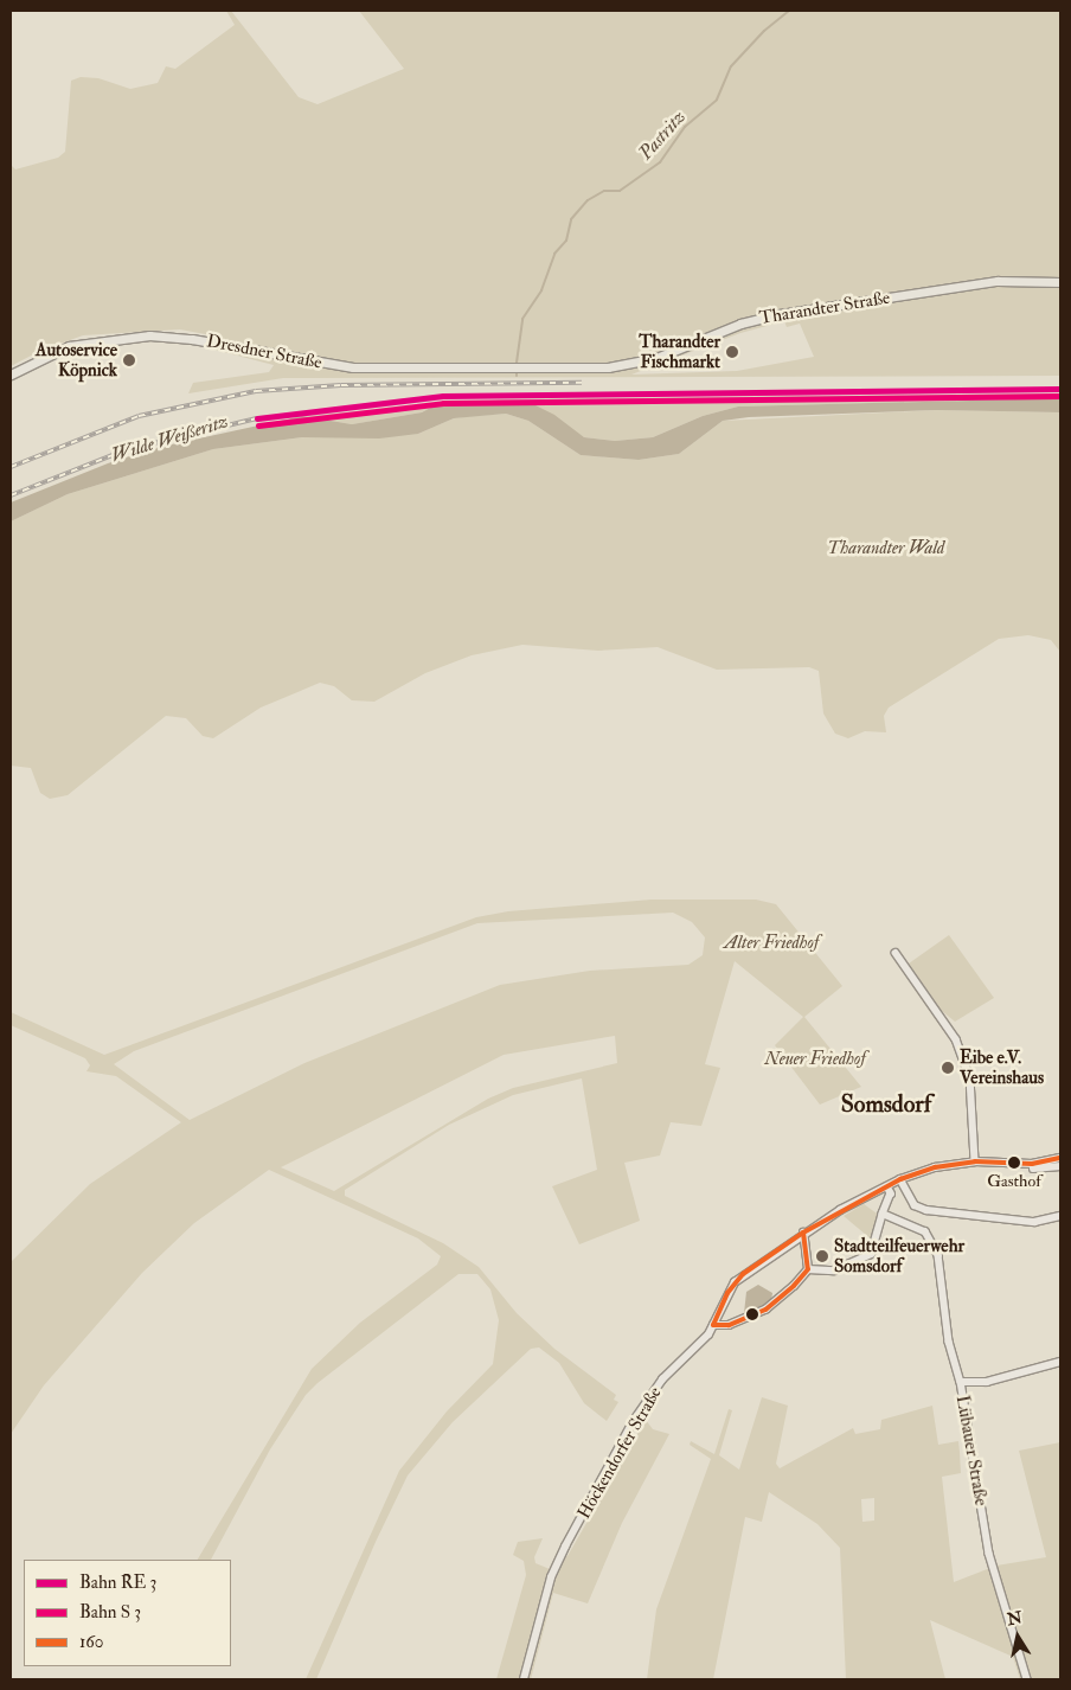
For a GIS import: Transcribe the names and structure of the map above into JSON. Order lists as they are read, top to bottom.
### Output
{
  "streets": {
    "main road": ["Tharandter Straße", "Dresdner Straße"],
    "street": ["Lübauer Straße", "Höckendorfer Straße"]
  },
  "crossings": [
    ["Tharandter Straße", "Dresdner Straße"]
  ],
  "districts": ["Somsdorf"],
  "water": ["Pastritz", "Wilde Weißeritz"],
  "parks": ["Tharandter Wald", "Alter Friedhof", "Neuer Friedhof"],
  "places": [
    "Tharandter Fischmarkt",
    "Autoservice Köpnick",
    "Eibe e.V. Vereinshaus",
    "Gasthof",
    "Stadtteilfeuerwehr Somsdorf"
  ],
  "lines": ["transit line 160"],
  "legend": ["Bahn RE 3", "Bahn S 3", "160"],
  "north": "top"
}
